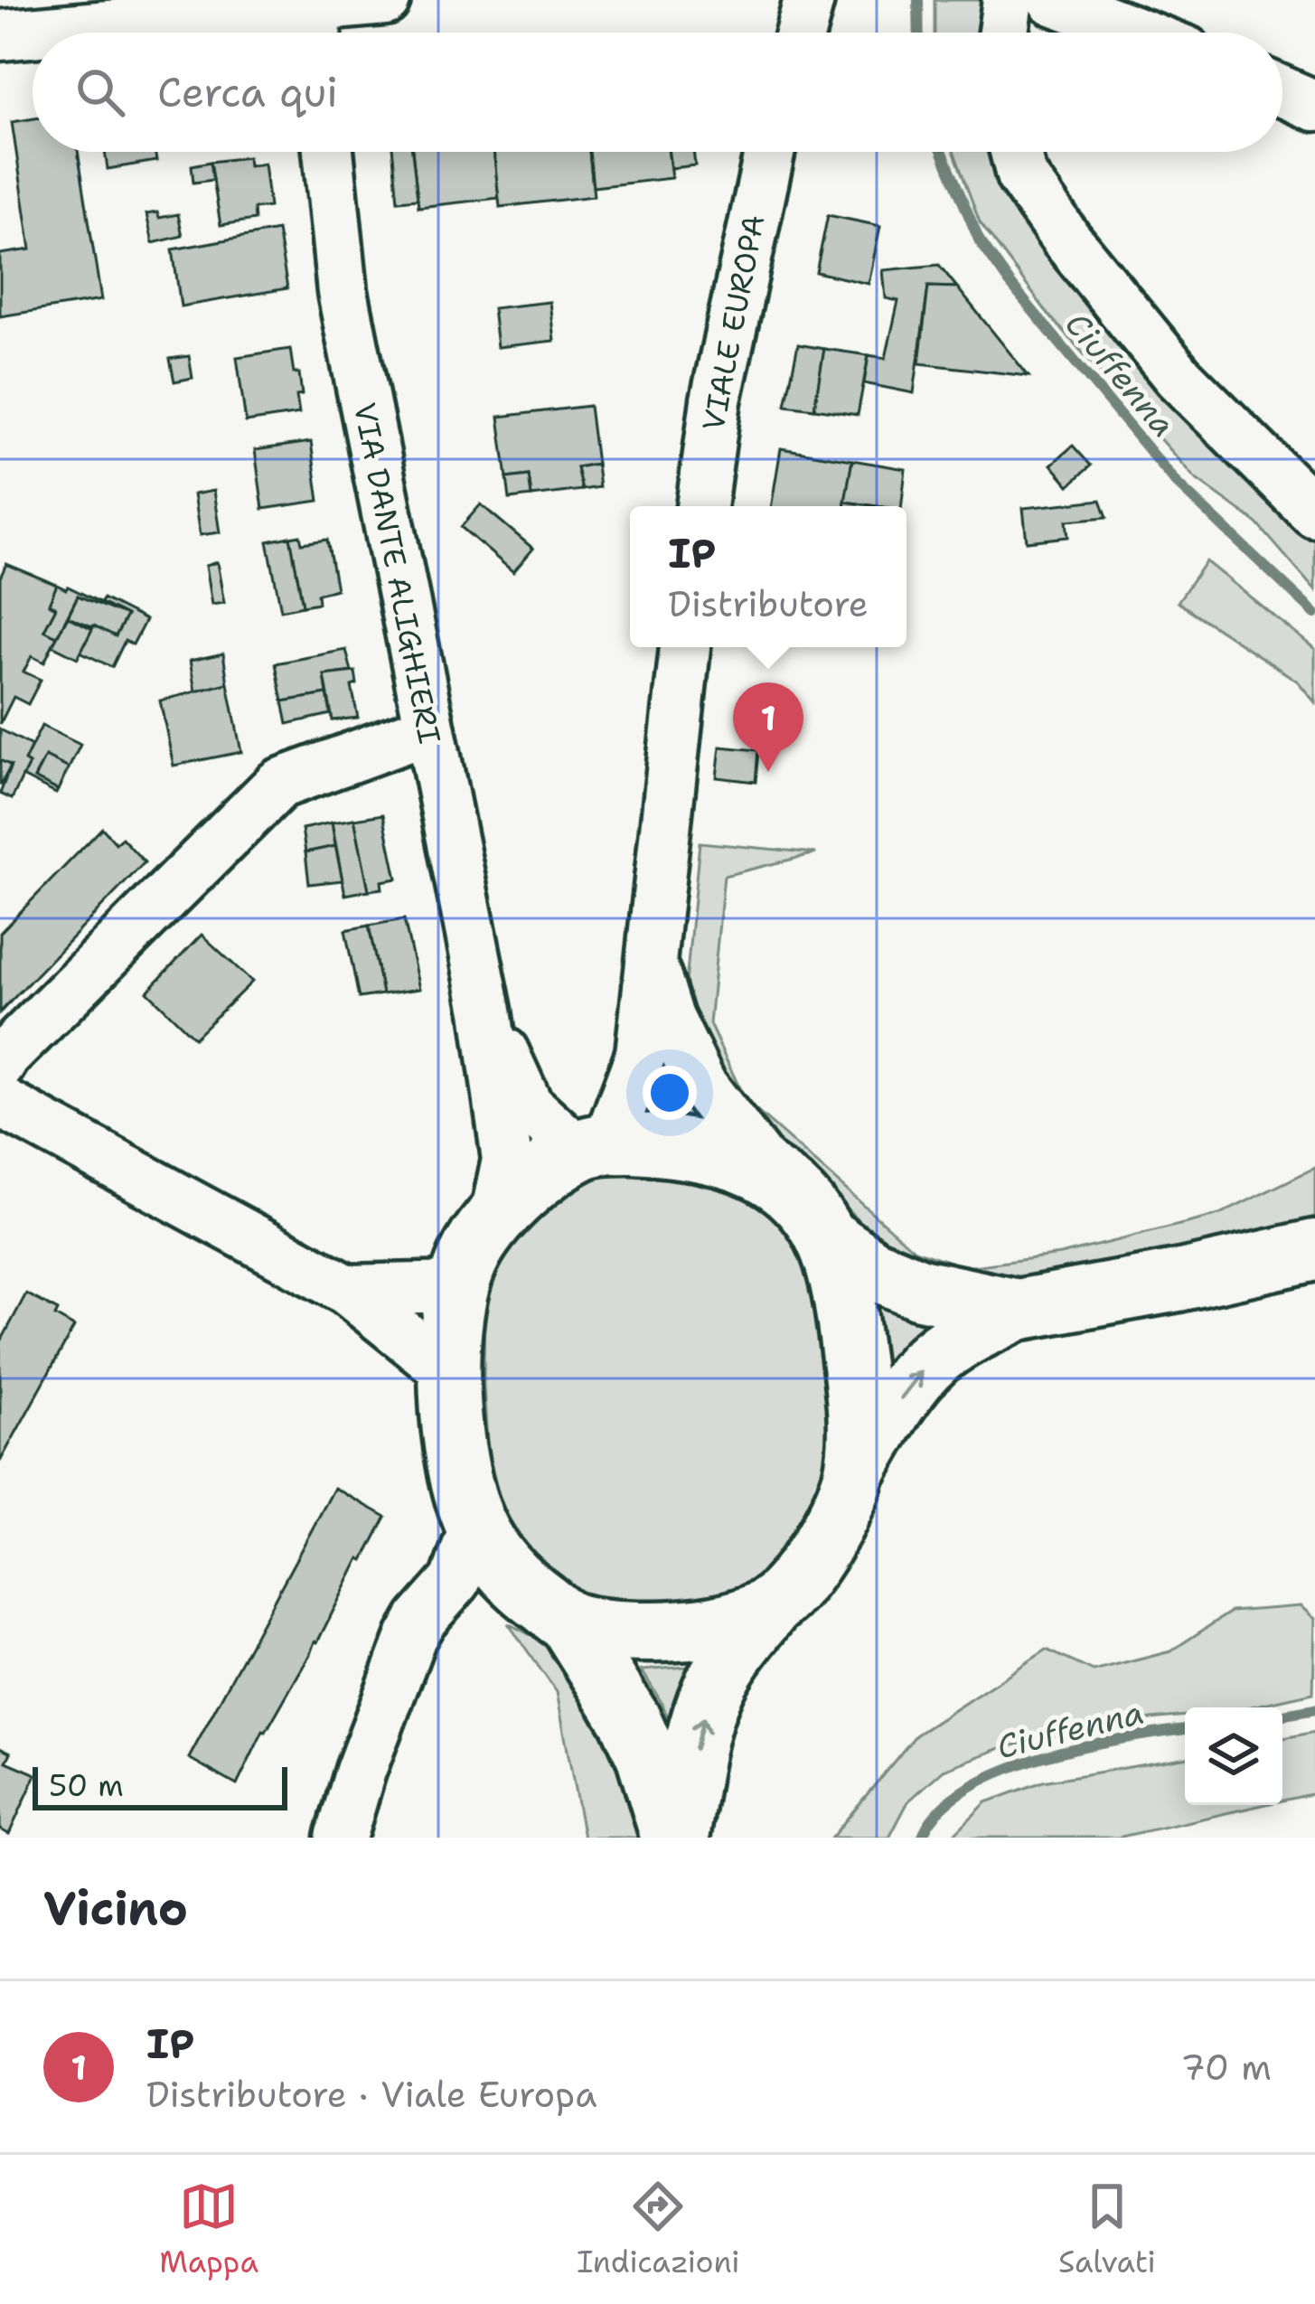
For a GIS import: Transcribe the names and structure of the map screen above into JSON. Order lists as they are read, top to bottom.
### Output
{
  "streets": {
    "street": ["VIALE EUROPA", "VIA DANTE ALIGHIERI"]
  },
  "water": ["Ciuffenna"],
  "scale_bar": "50 m",
  "page": {
    "search": "Cerca qui",
    "popup": ["IP", "Distributore"],
    "pins": "1",
    "scale": "50 m",
    "heading": "Vicino",
    "list": [
      {
        "mark": "1",
        "name": "IP",
        "note": "Distributore · Viale Europa",
        "value": "70 m"
      }
    ],
    "nav": ["Mappa", "Indicazioni", "Salvati"]
  }
}
